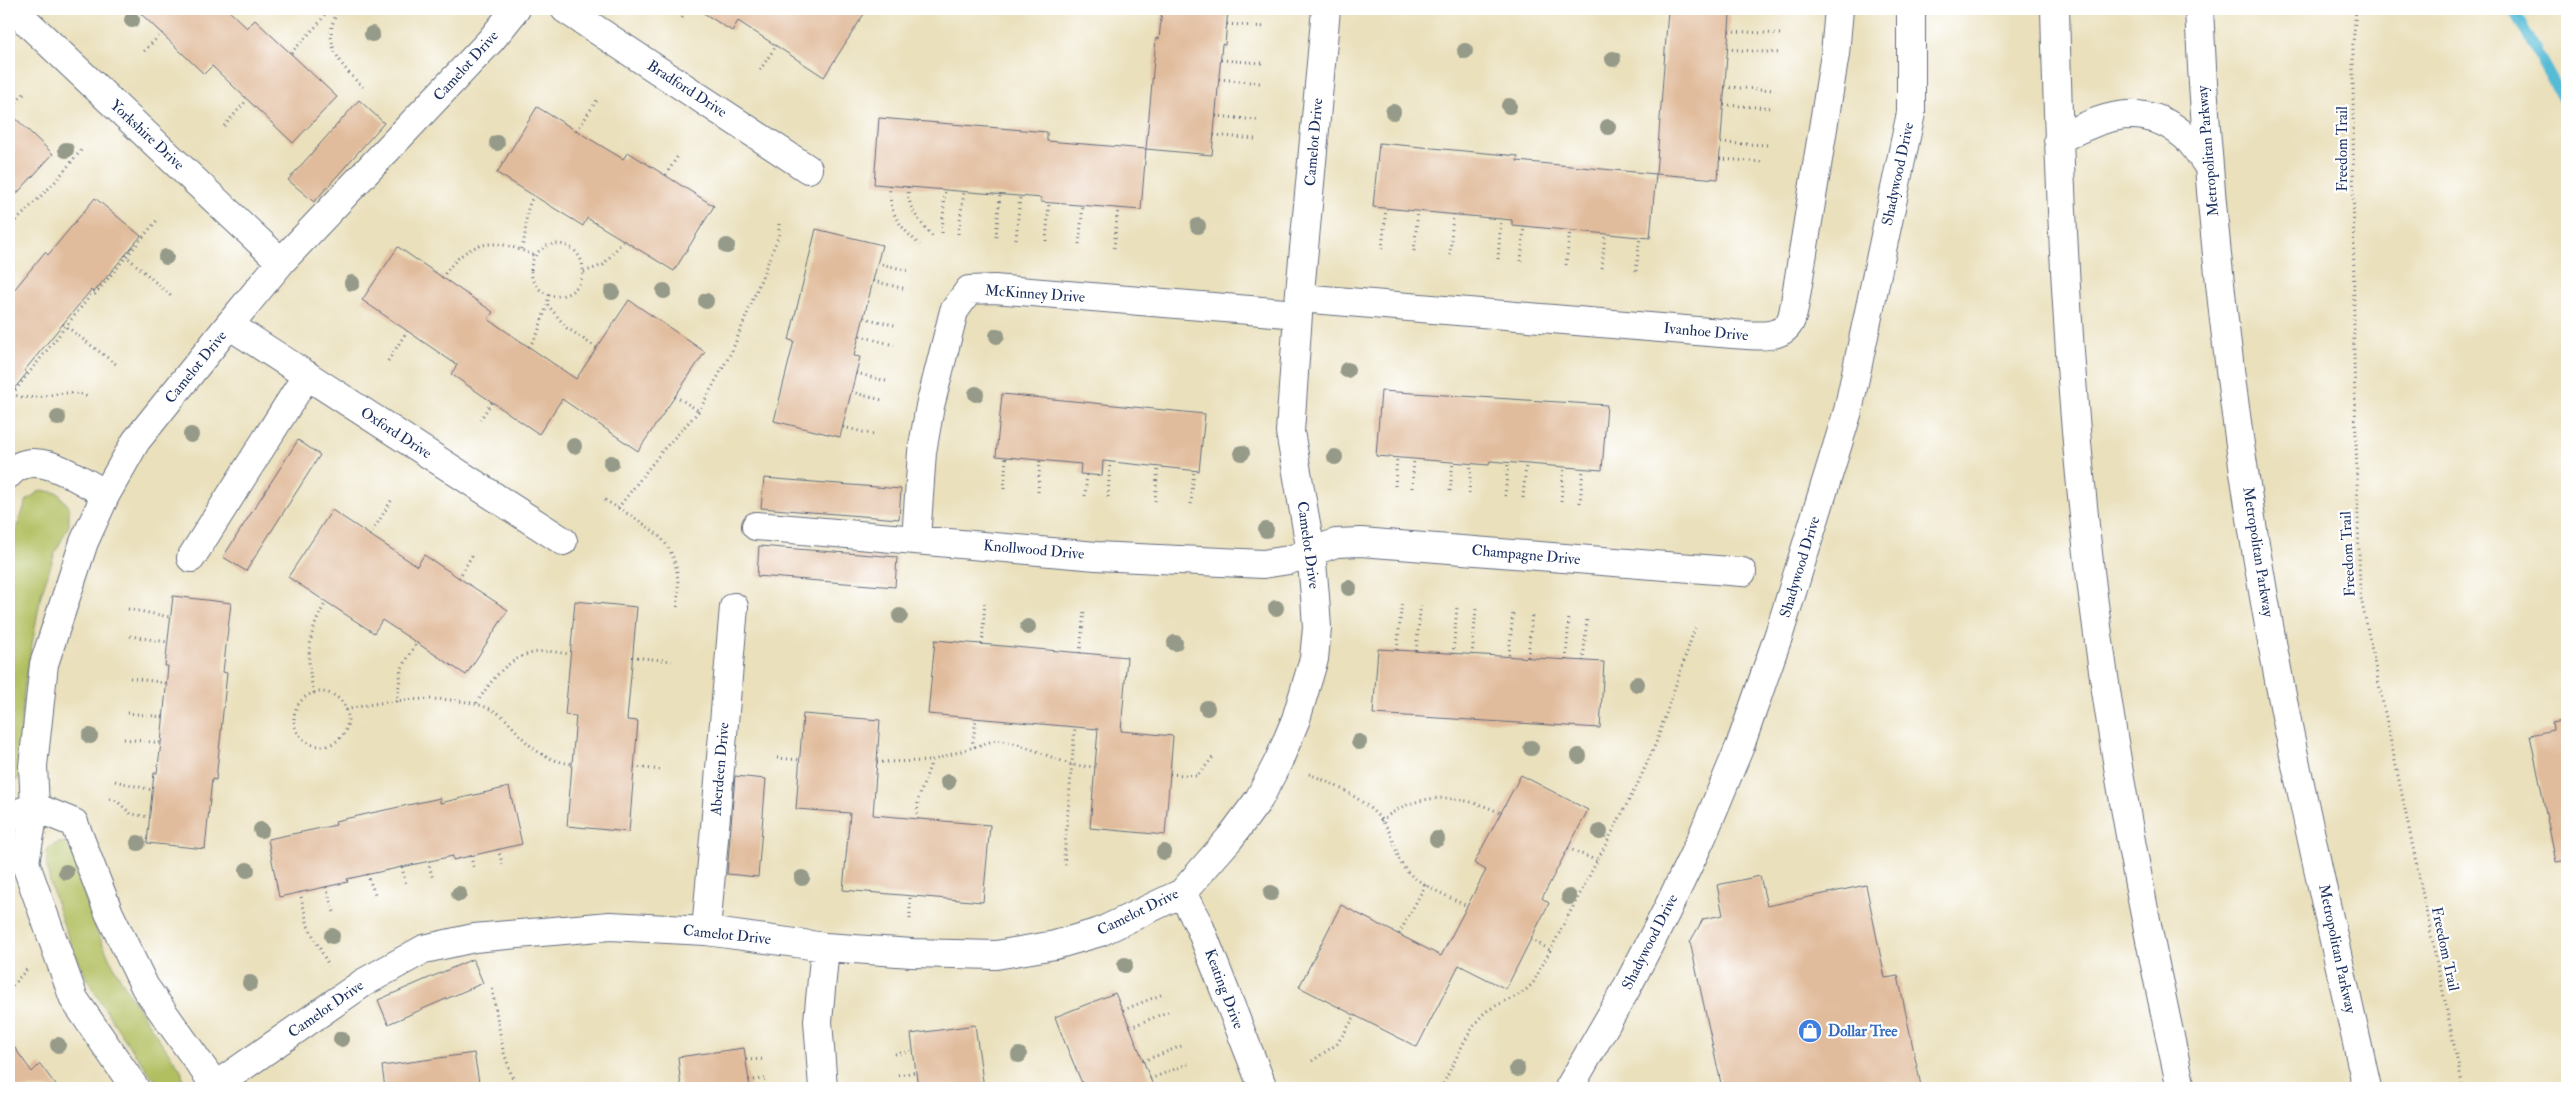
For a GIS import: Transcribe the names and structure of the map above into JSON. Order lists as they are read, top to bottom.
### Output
{
  "streets": {
    "street": [
      "Camelot Drive",
      "Bradford Drive",
      "Yorkshire Drive",
      "Metropolitan Parkway",
      "Shadywood Drive",
      "McKinney Drive",
      "Ivanhoe Drive",
      "Oxford Drive",
      "Knollwood Drive",
      "Champagne Drive",
      "Aberdeen Drive",
      "Keating Drive"
    ],
    "path": ["Freedom Trail"]
  },
  "crossings": [
    ["Camelot Drive", "Yorkshire Drive"],
    ["Camelot Drive", "McKinney Drive"],
    ["Camelot Drive", "Ivanhoe Drive"],
    ["Camelot Drive", "Oxford Drive"],
    ["Camelot Drive", "Knollwood Drive"],
    ["Camelot Drive", "Champagne Drive"],
    ["Camelot Drive", "Aberdeen Drive"],
    ["Camelot Drive", "Keating Drive"],
    ["McKinney Drive", "Ivanhoe Drive"],
    ["McKinney Drive", "Knollwood Drive"],
    ["Knollwood Drive", "Champagne Drive"]
  ],
  "places": {
    "shop": ["Dollar Tree"]
  }
}
